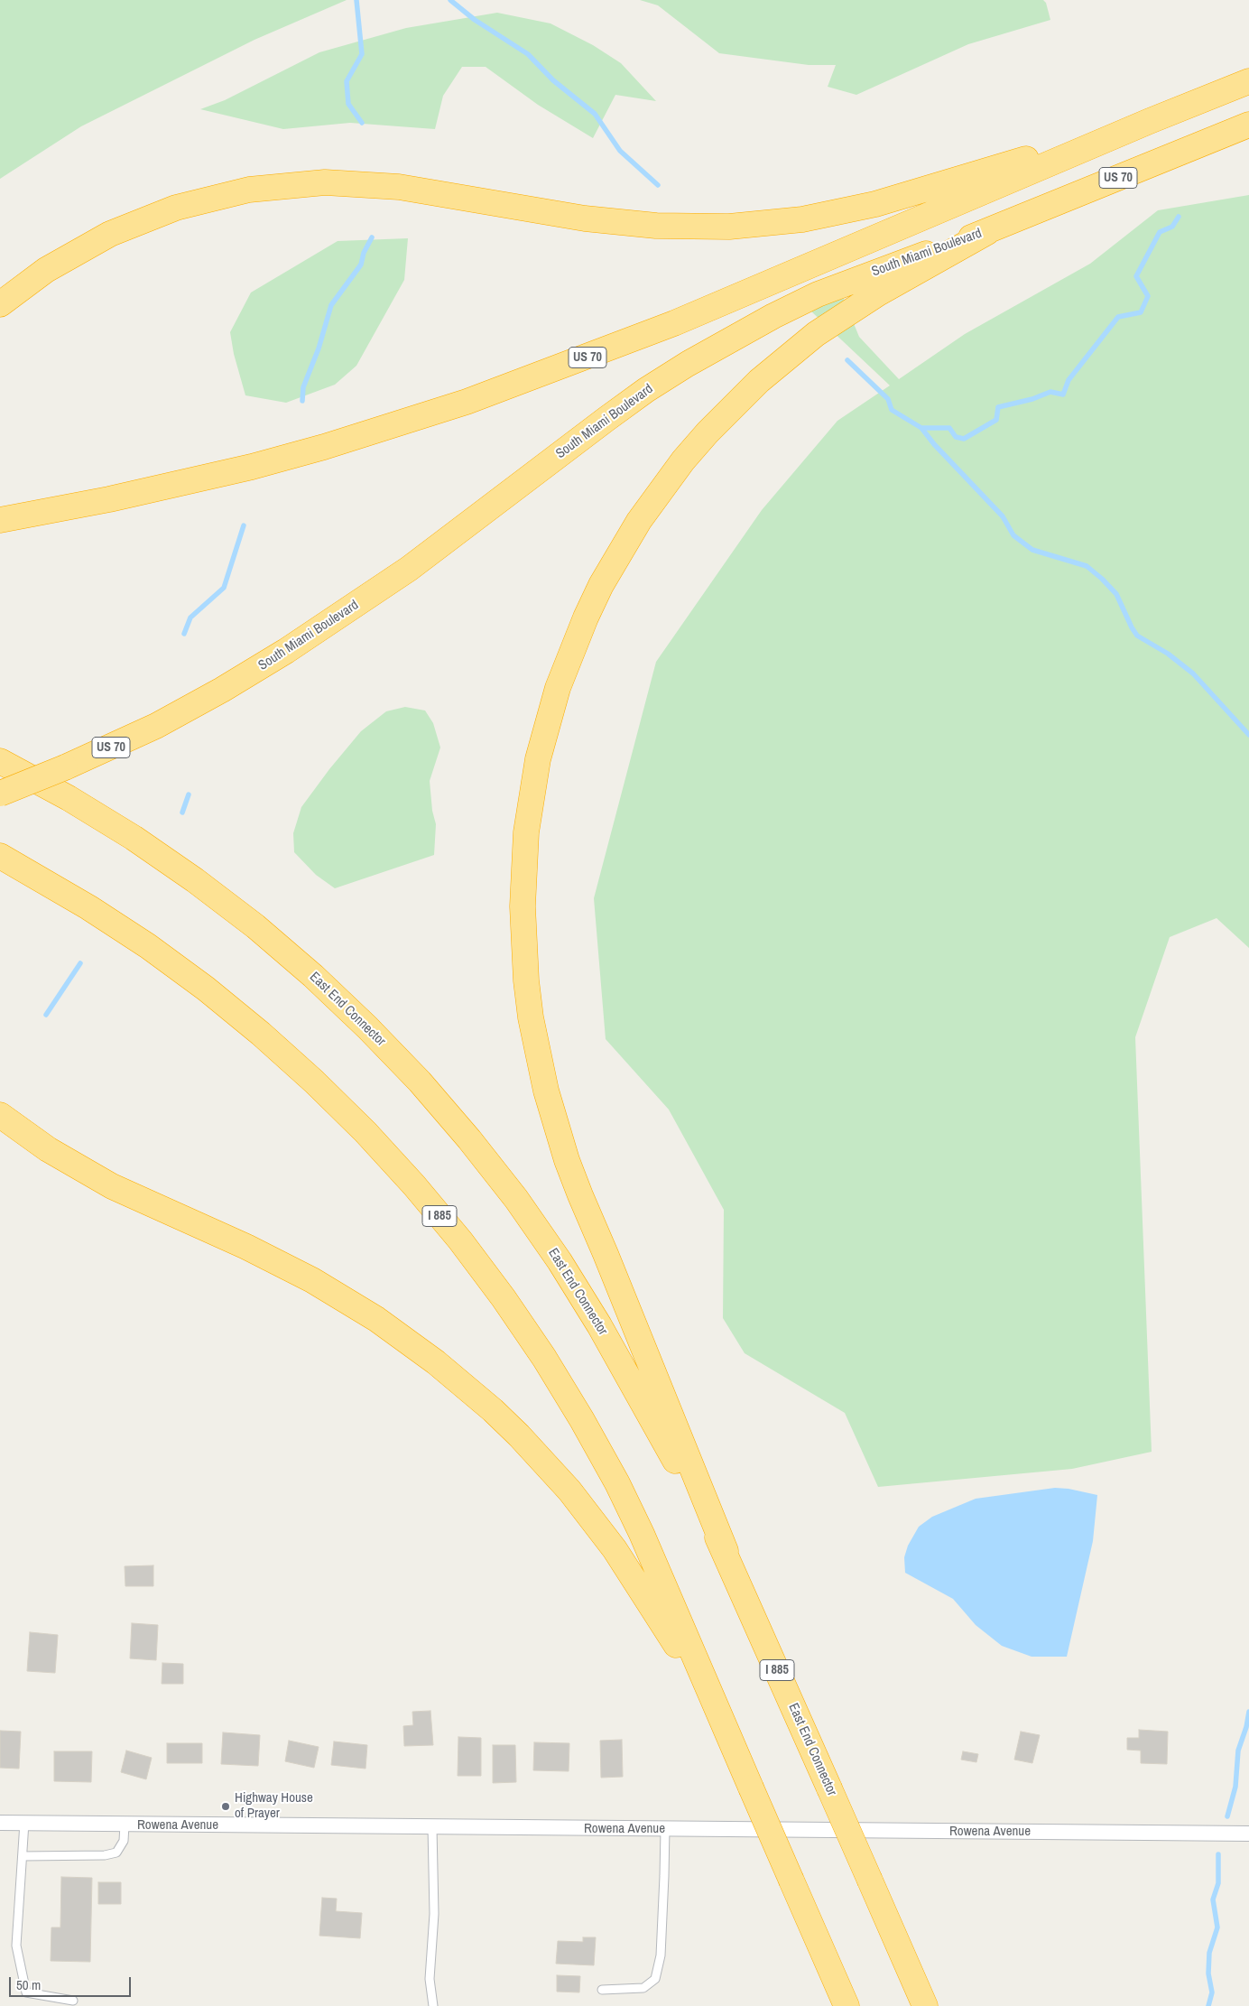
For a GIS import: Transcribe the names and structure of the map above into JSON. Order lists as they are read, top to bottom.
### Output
{
  "streets": {
    "highway": [
      "US 70",
      "South Miami Boulevard",
      "East End Connector",
      "I 885"
    ],
    "street": ["Rowena Avenue"]
  },
  "places": ["Highway House of Prayer"],
  "scale_bar": "50 m"
}
